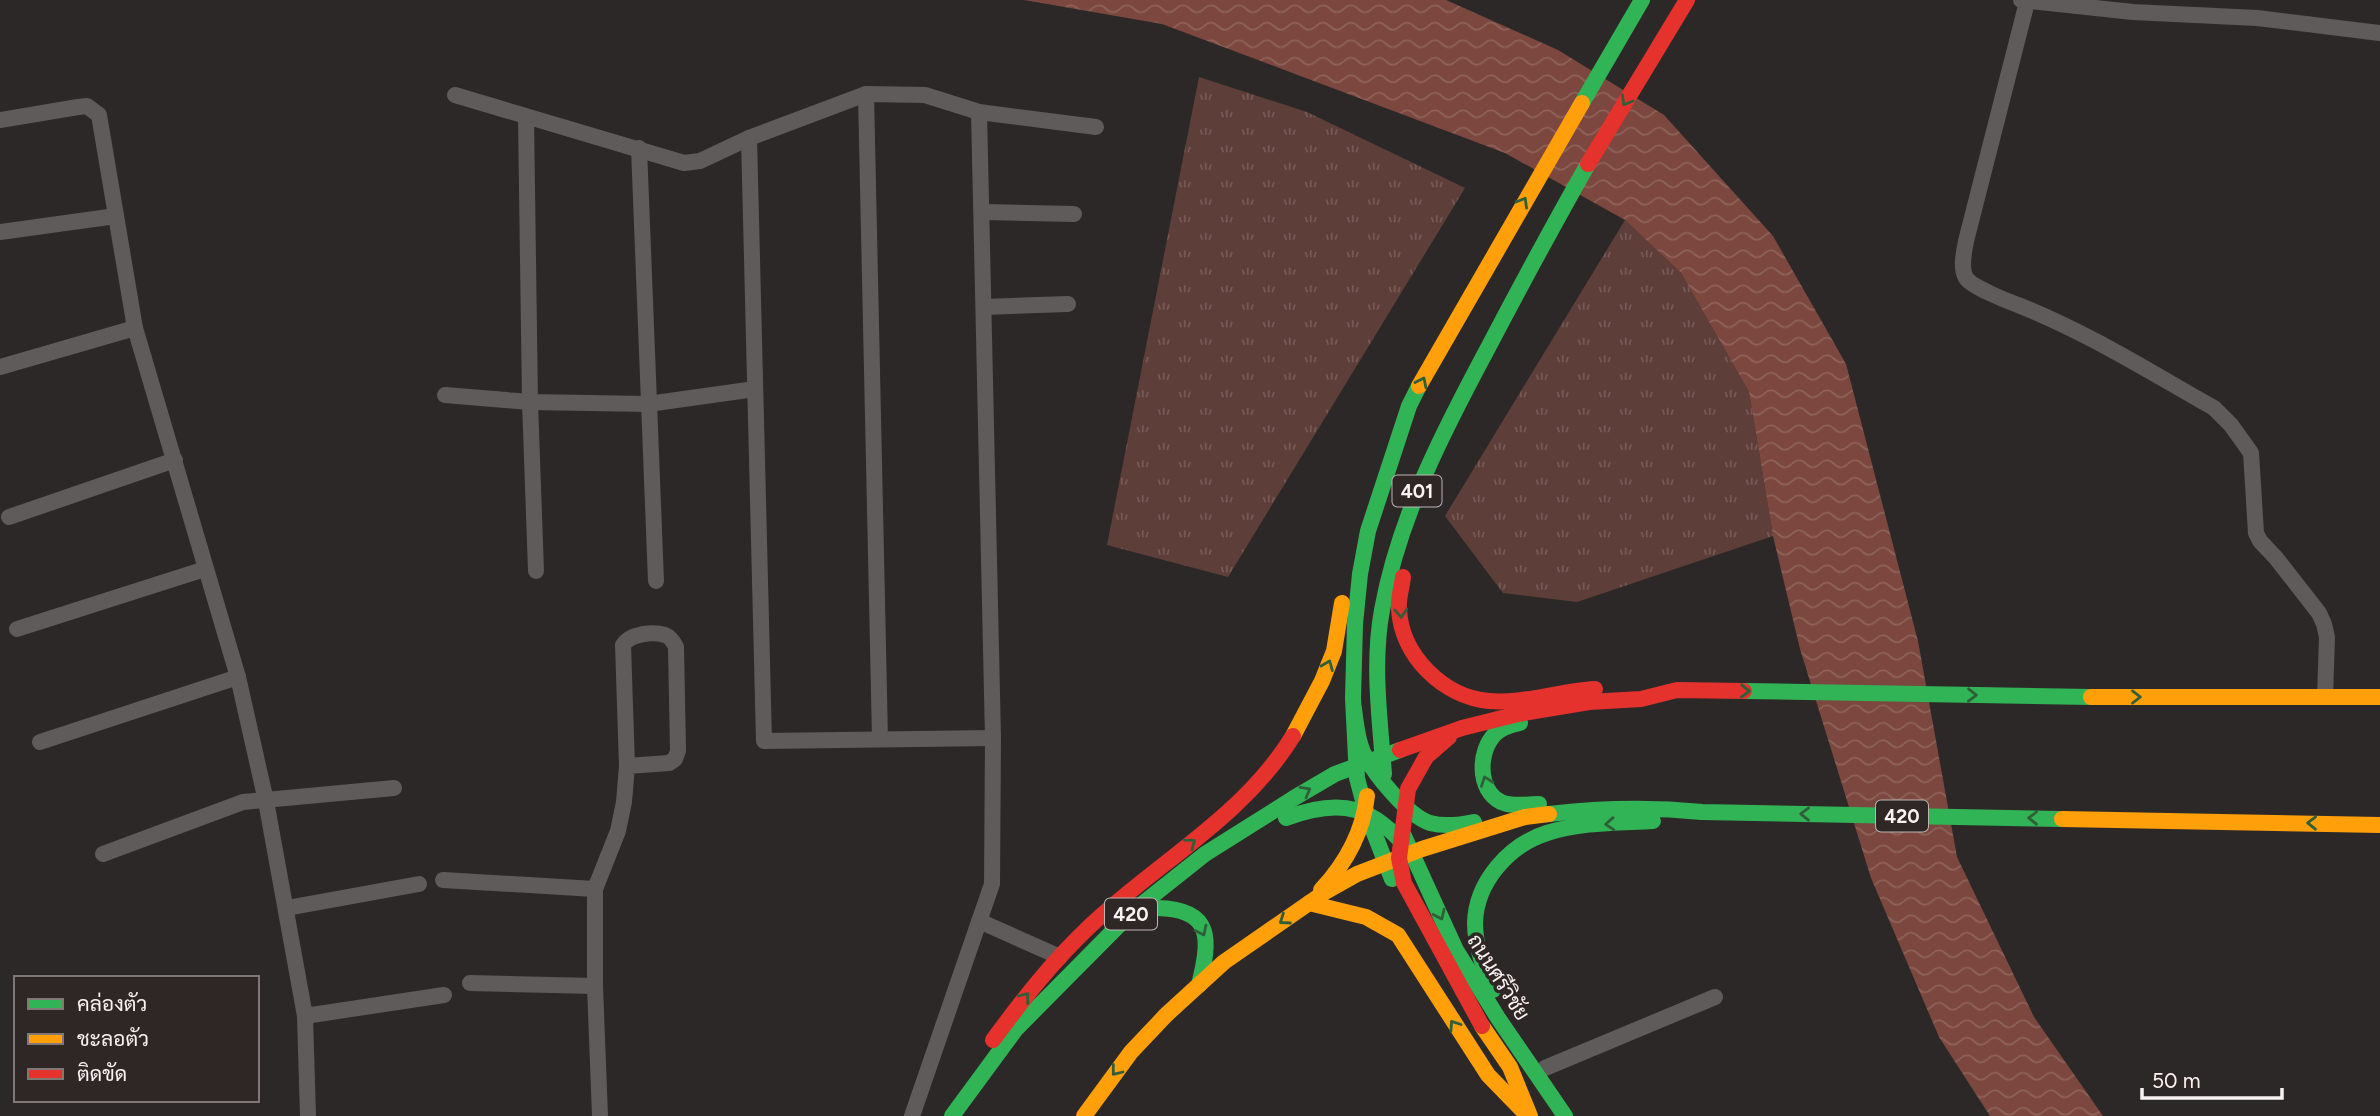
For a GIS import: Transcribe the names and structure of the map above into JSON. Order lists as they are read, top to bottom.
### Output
{
  "streets": {
    "main road": ["401", "420", "ถนนศรีวิชัย"]
  },
  "crossings": [
    ["401", "420"],
    ["401", "ถนนศรีวิชัย"],
    ["420", "ถนนศรีวิชัย"]
  ],
  "legend": ["คล่องตัว", "ชะลอตัว", "ติดขัด"],
  "scale_bar": "50 m"
}
